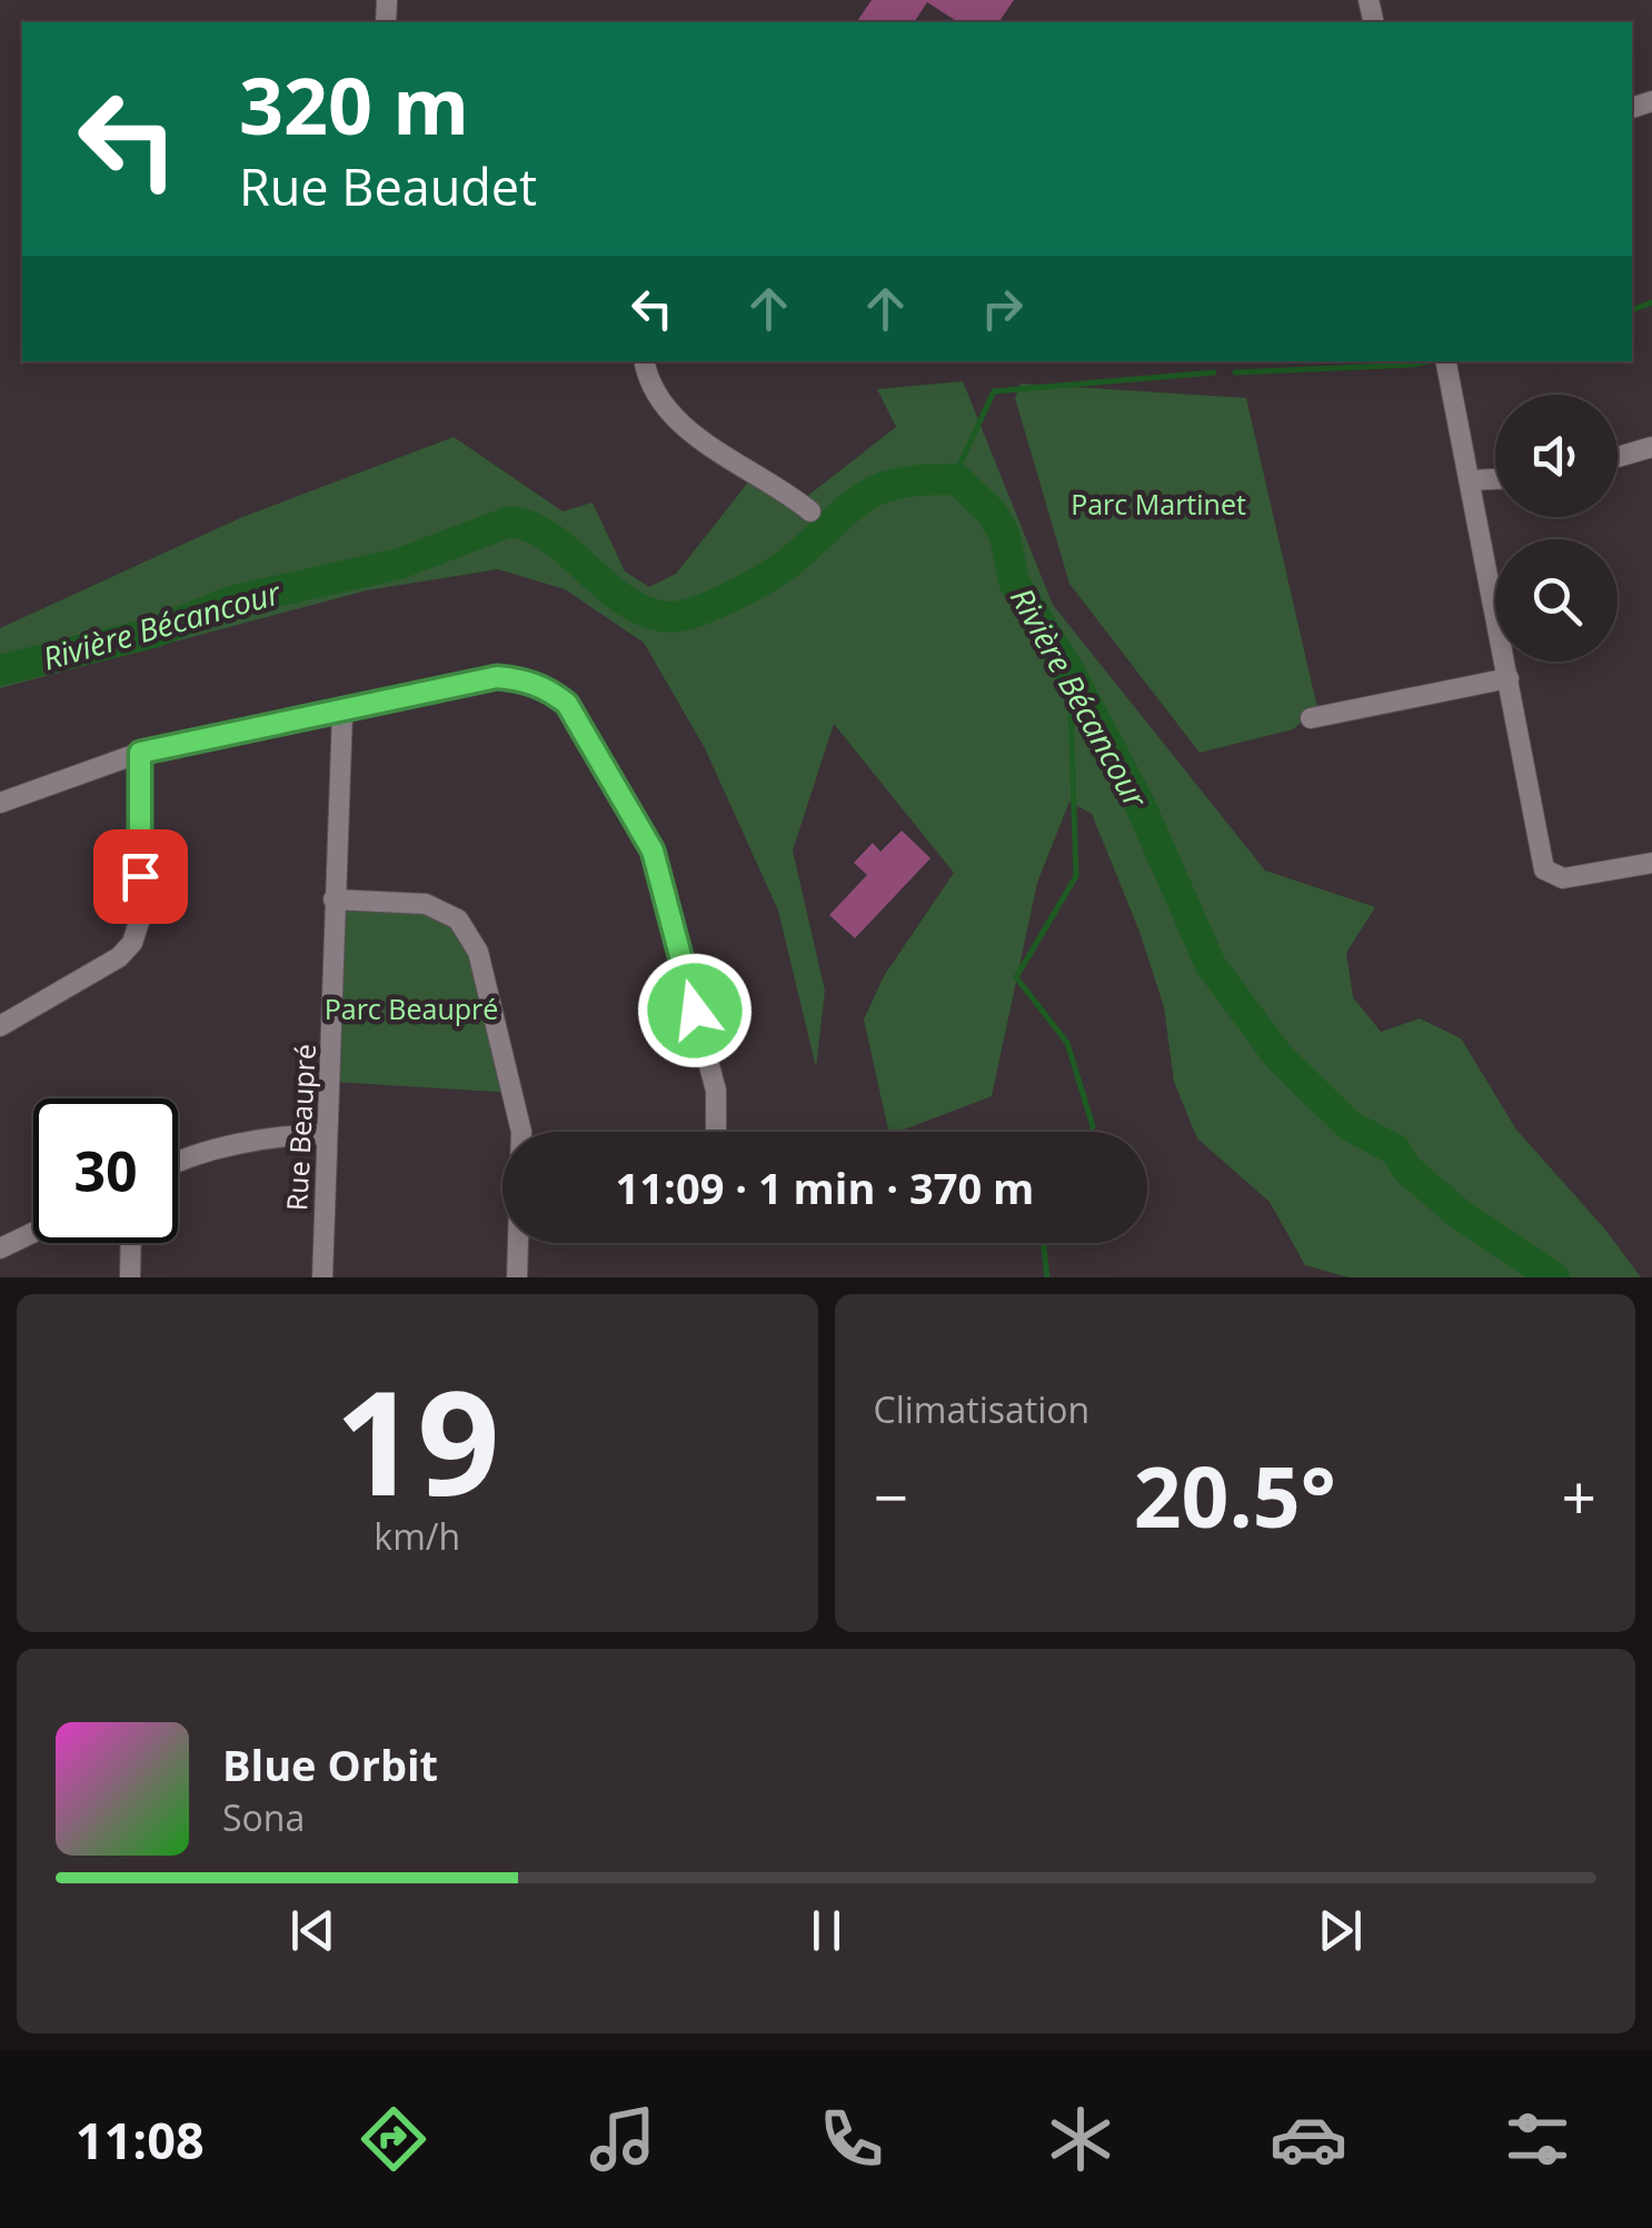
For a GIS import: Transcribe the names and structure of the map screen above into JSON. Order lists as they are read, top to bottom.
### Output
{
  "streets": {
    "street": ["Rue Beaupré"]
  },
  "water": ["Rivière Bécancour"],
  "parks": ["Parc Martinet", "Parc Beaupré"],
  "page": {
    "turn": ["320 m", "Rue Beaudet"],
    "limit": "30",
    "trip": "11:09 · 1 min · 370 m",
    "tile": [
      ["19", "km/h"],
      "Climatisation"
    ],
    "heat": ["−", "20.5°", "+"],
    "song": ["Blue Orbit", "Sona"],
    "tabs": "11:08"
  }
}
